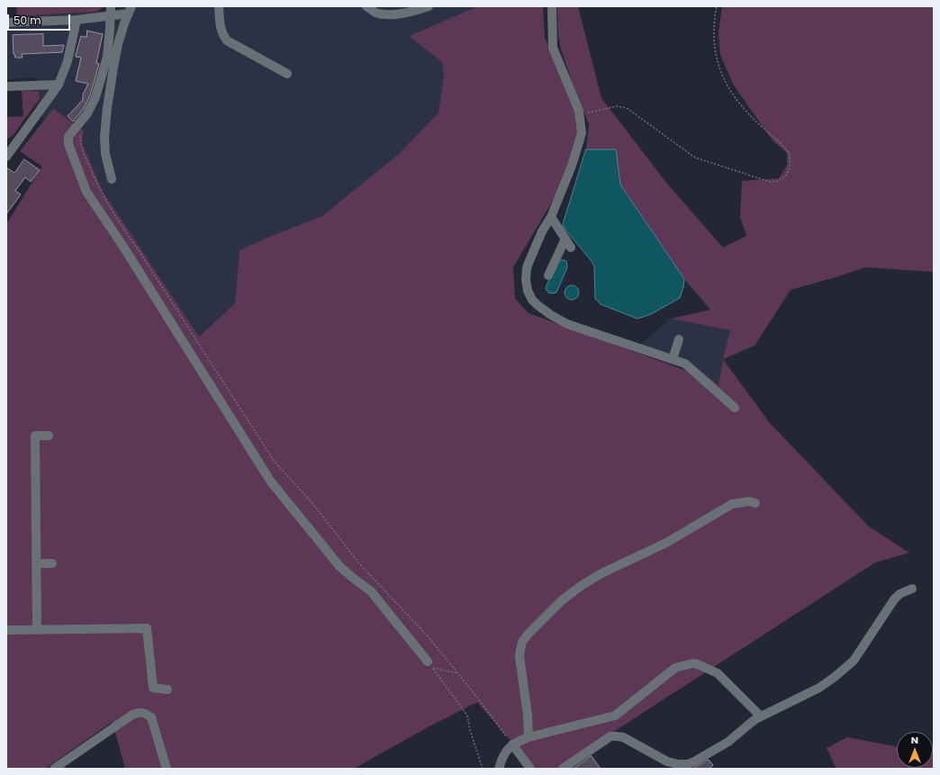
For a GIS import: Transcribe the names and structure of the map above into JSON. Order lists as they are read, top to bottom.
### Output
{
  "scale_bar": "50 m",
  "north": "top"
}
